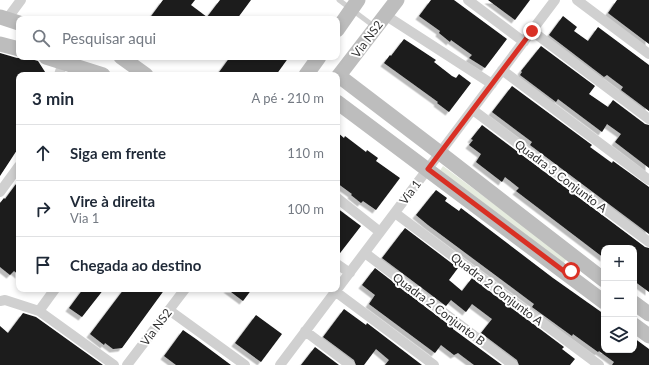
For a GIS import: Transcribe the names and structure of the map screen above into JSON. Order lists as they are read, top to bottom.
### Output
{
  "streets": {
    "street": [
      "Via NS2",
      "Quadra 3 Conjunto A",
      "Via 1",
      "Quadra 2 Conjunto A",
      "Quadra 2 Conjunto B"
    ]
  },
  "crossings": [
    ["Quadra 3 Conjunto A", "Via 1"],
    ["Via 1", "Quadra 2 Conjunto A"],
    ["Via 1", "Quadra 2 Conjunto B"]
  ],
  "page": {
    "search": "Pesquisar aqui",
    "heading": ["3 min", "A pé · 210 m"],
    "list": [
      ["Siga em frente", "110 m"],
      ["Vire à direita", "Via 1", "100 m"],
      "Chegada ao destino"
    ],
    "map_buttons": ["+", "−"]
  }
}
